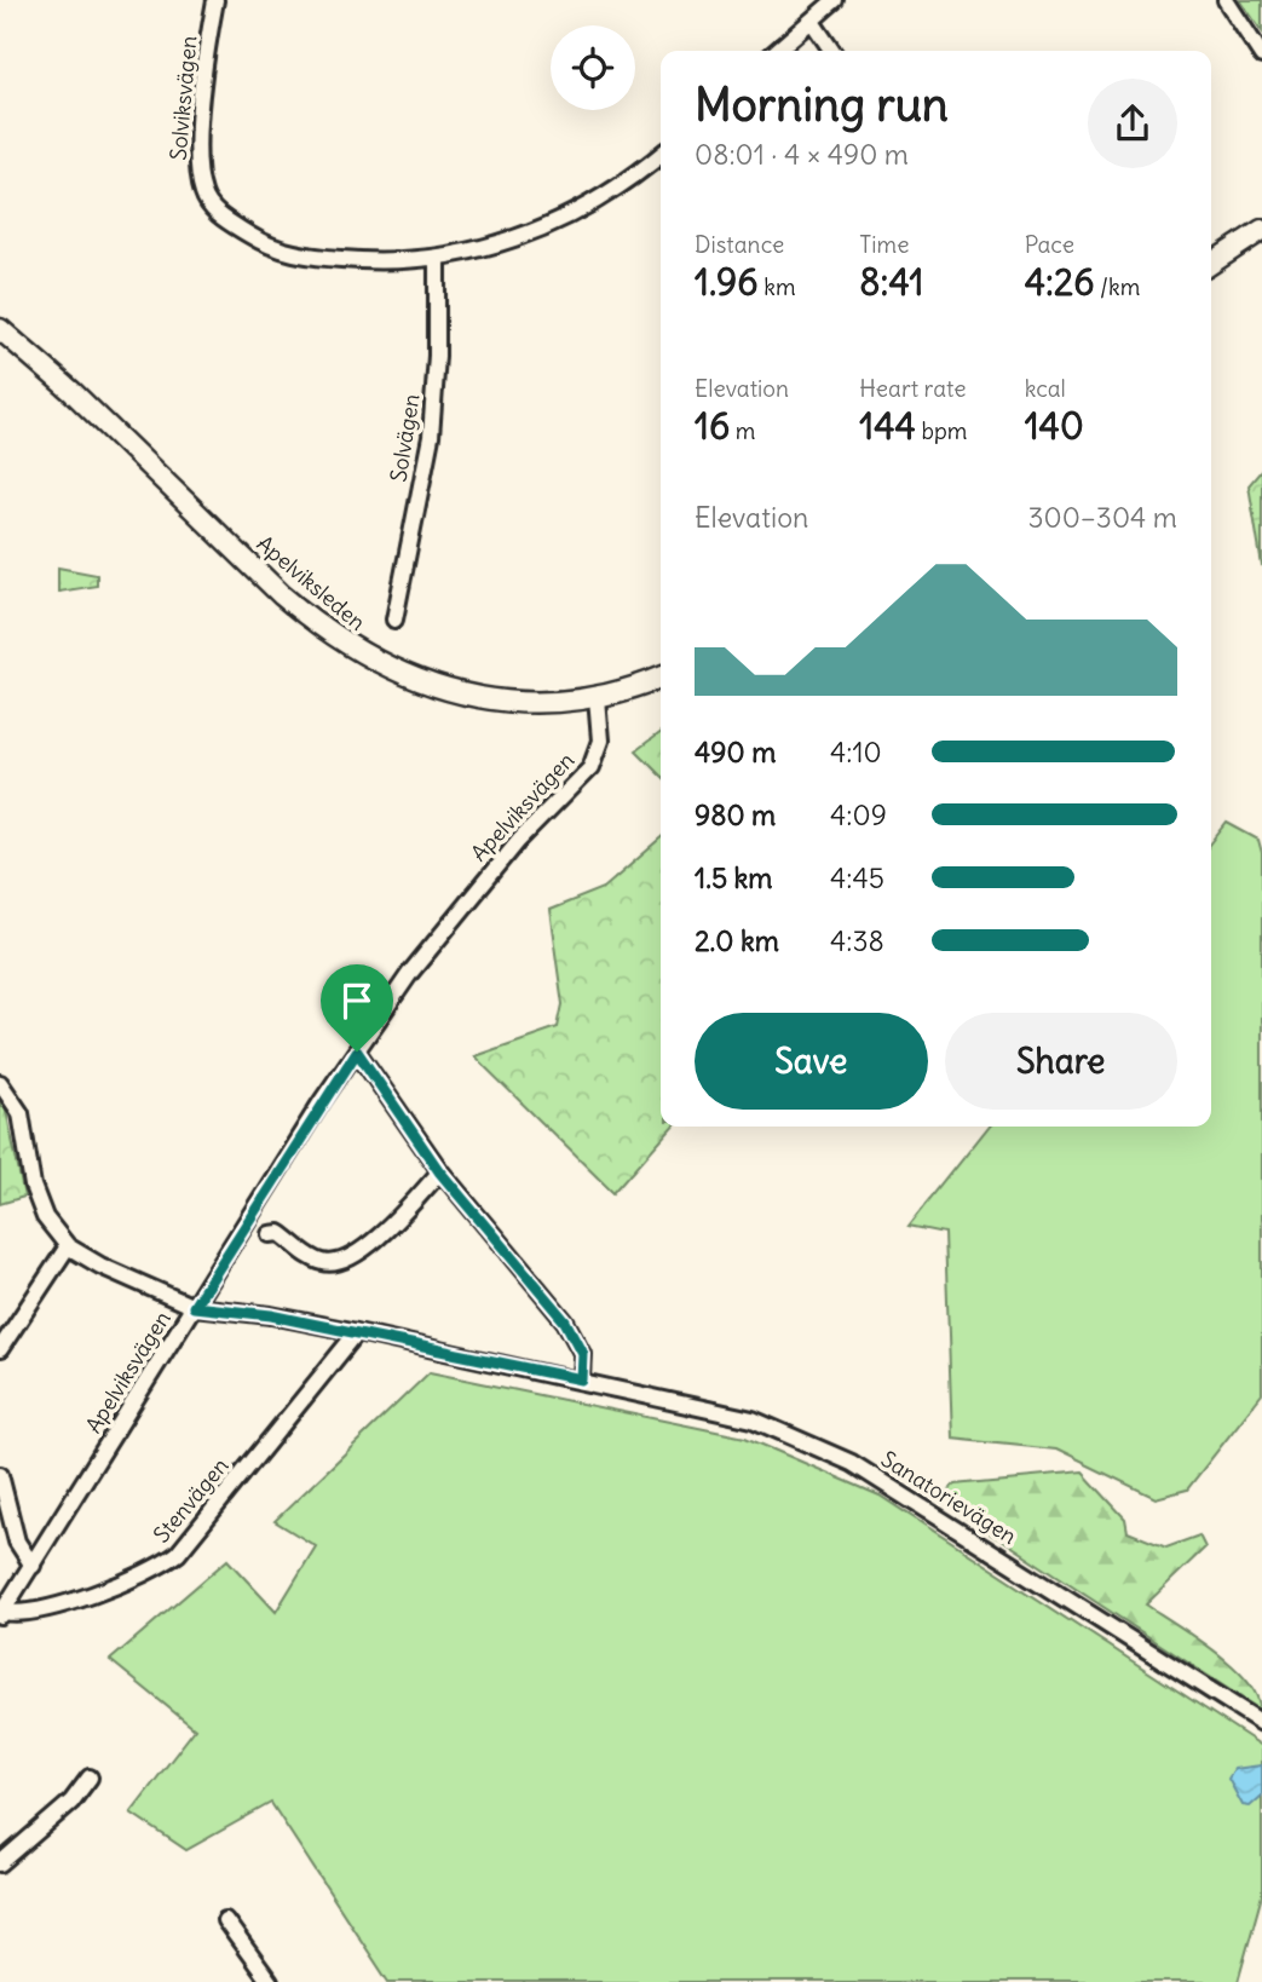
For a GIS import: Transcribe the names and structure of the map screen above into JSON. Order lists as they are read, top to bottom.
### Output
{
  "streets": {
    "street": [
      "Solviksvägen",
      "Solvägen",
      "Apelviksleden",
      "Apelviksvägen",
      "Sanatorievägen",
      "Stenvägen"
    ]
  },
  "crossings": [
    ["Solviksvägen", "Solvägen"],
    ["Apelviksleden", "Apelviksvägen"],
    ["Apelviksvägen", "Sanatorievägen"],
    ["Apelviksvägen", "Stenvägen"],
    ["Sanatorievägen", "Stenvägen"]
  ],
  "page": {
    "heading": ["Morning run", "08:01 · 4 × 490 m"],
    "stats": [
      ["Distance", "1.96 km"],
      ["Time", "8:41"],
      ["Pace", "4:26 /km"],
      ["Elevation", "16 m"],
      ["Heart rate", "144 bpm"],
      ["kcal", "140"]
    ],
    "chart": ["Elevation", "300–304 m"],
    "list": [
      {
        "name": "490 m",
        "note": "4:10"
      },
      {
        "name": "980 m",
        "note": "4:09"
      },
      {
        "name": "1.5 km",
        "note": "4:45"
      },
      {
        "name": "2.0 km",
        "note": "4:38"
      }
    ],
    "buttons": ["Save", "Share"]
  }
}
